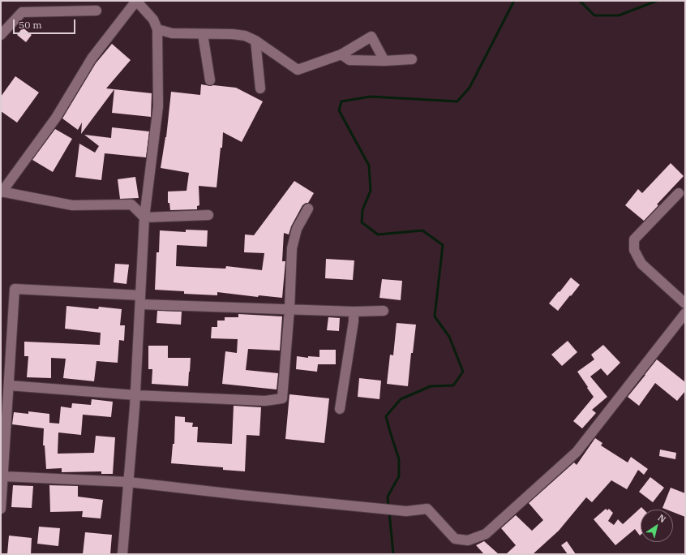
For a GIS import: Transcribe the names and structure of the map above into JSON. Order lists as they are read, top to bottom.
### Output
{
  "scale_bar": "50 m",
  "north": "top right"
}
